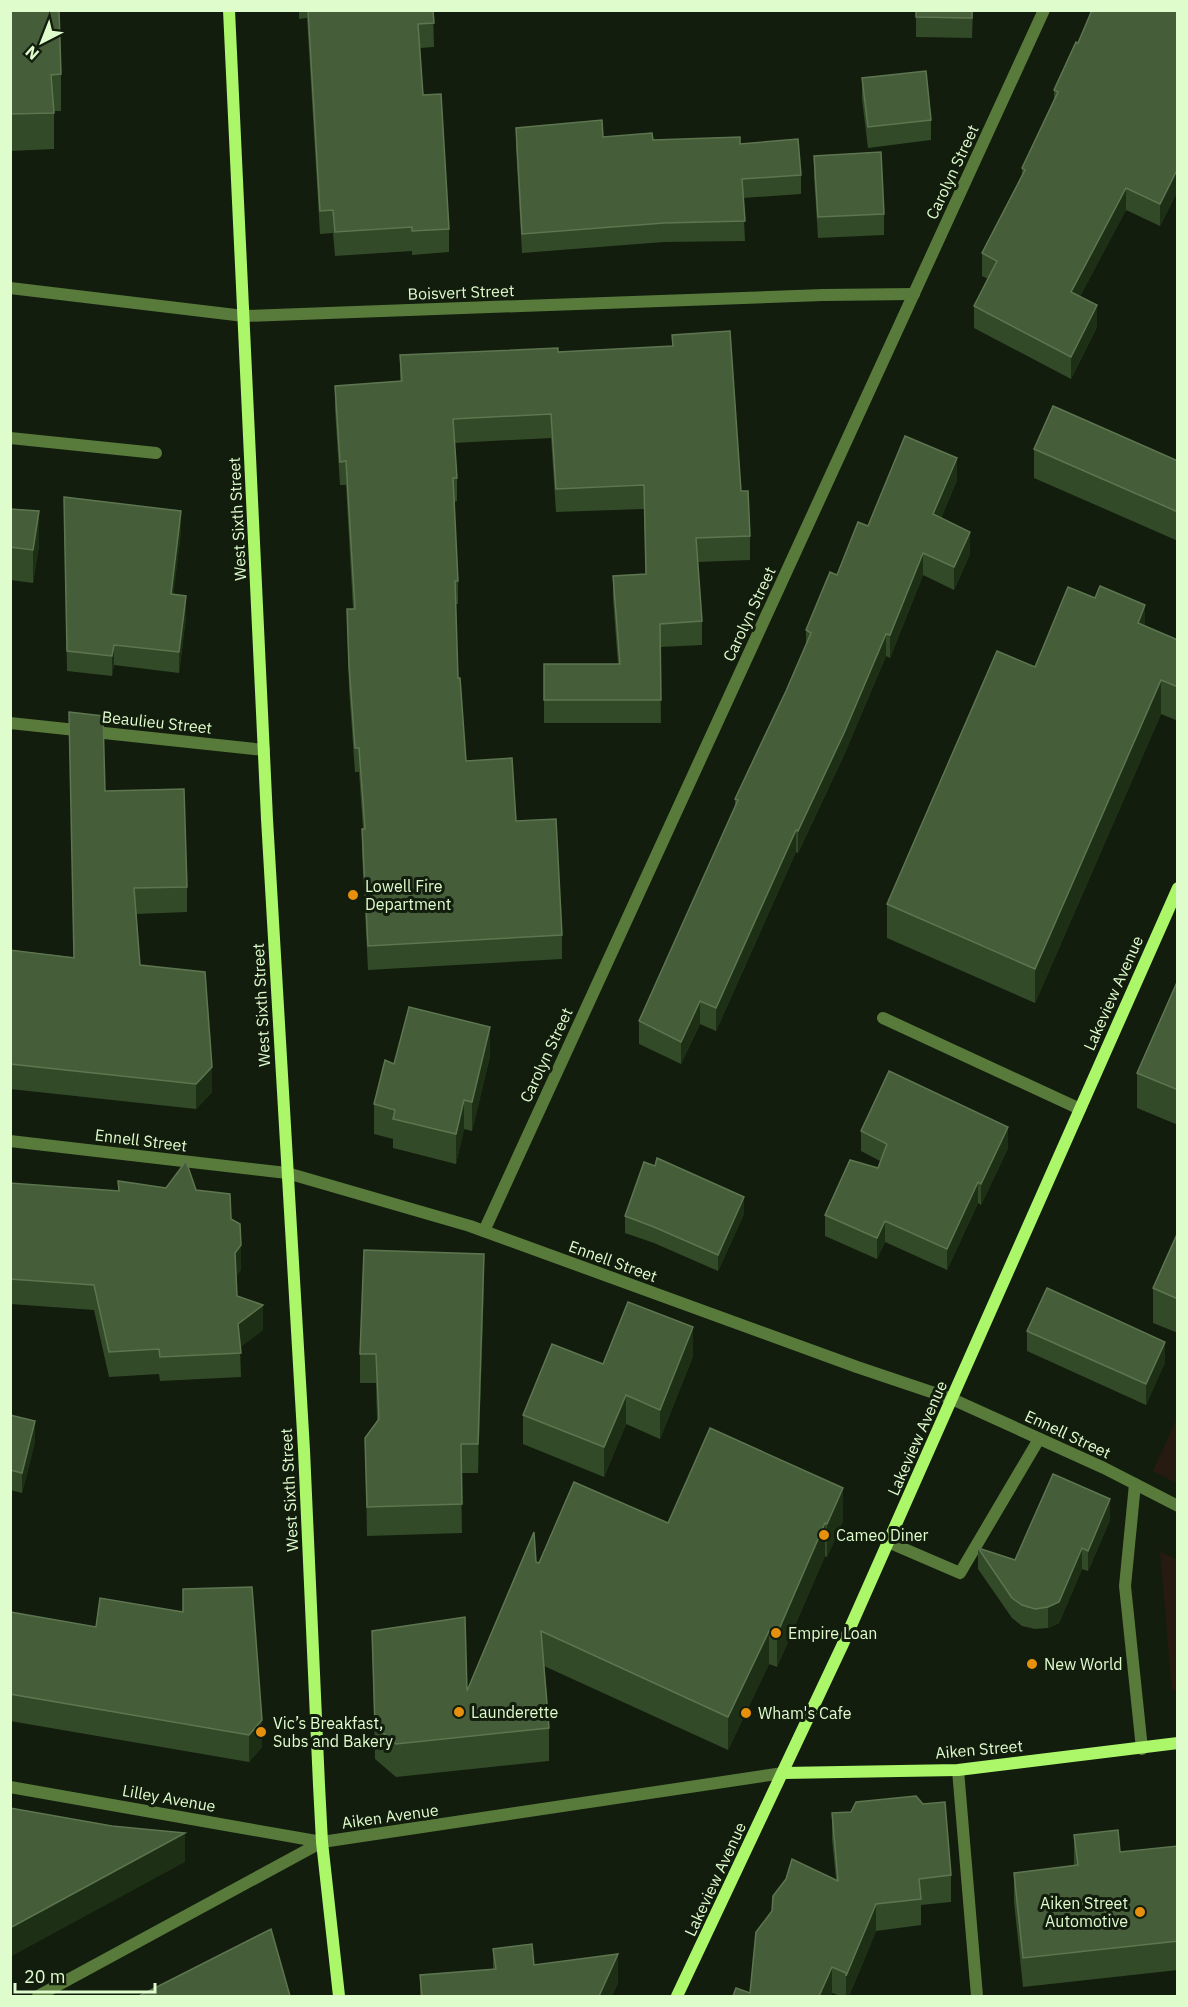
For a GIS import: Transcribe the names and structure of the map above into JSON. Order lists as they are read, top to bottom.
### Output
{
  "streets": {
    "main road": ["West Sixth Street", "Lakeview Avenue", "Aiken Street"],
    "street": [
      "Carolyn Street",
      "Boisvert Street",
      "Beaulieu Street",
      "Ennell Street",
      "Lilley Avenue",
      "Aiken Avenue"
    ]
  },
  "crossings": [
    ["Carolyn Street", "Boisvert Street"],
    ["Carolyn Street", "Ennell Street"],
    ["Boisvert Street", "West Sixth Street"],
    ["West Sixth Street", "Beaulieu Street"],
    ["West Sixth Street", "Ennell Street"],
    ["West Sixth Street", "Lilley Avenue"],
    ["West Sixth Street", "Aiken Avenue"],
    ["Lakeview Avenue", "Ennell Street"],
    ["Lakeview Avenue", "Aiken Street"],
    ["Lakeview Avenue", "Aiken Avenue"],
    ["Aiken Street", "Aiken Avenue"],
    ["Lilley Avenue", "Aiken Avenue"]
  ],
  "places": [
    "Lowell Fire Department",
    "Cameo Diner",
    "Empire Loan",
    "New World",
    "Launderette",
    "Wham's Cafe",
    "Vic’s Breakfast, Subs and Bakery",
    "Aiken Street Automotive"
  ],
  "scale_bar": "20 m",
  "north": "bottom left"
}
